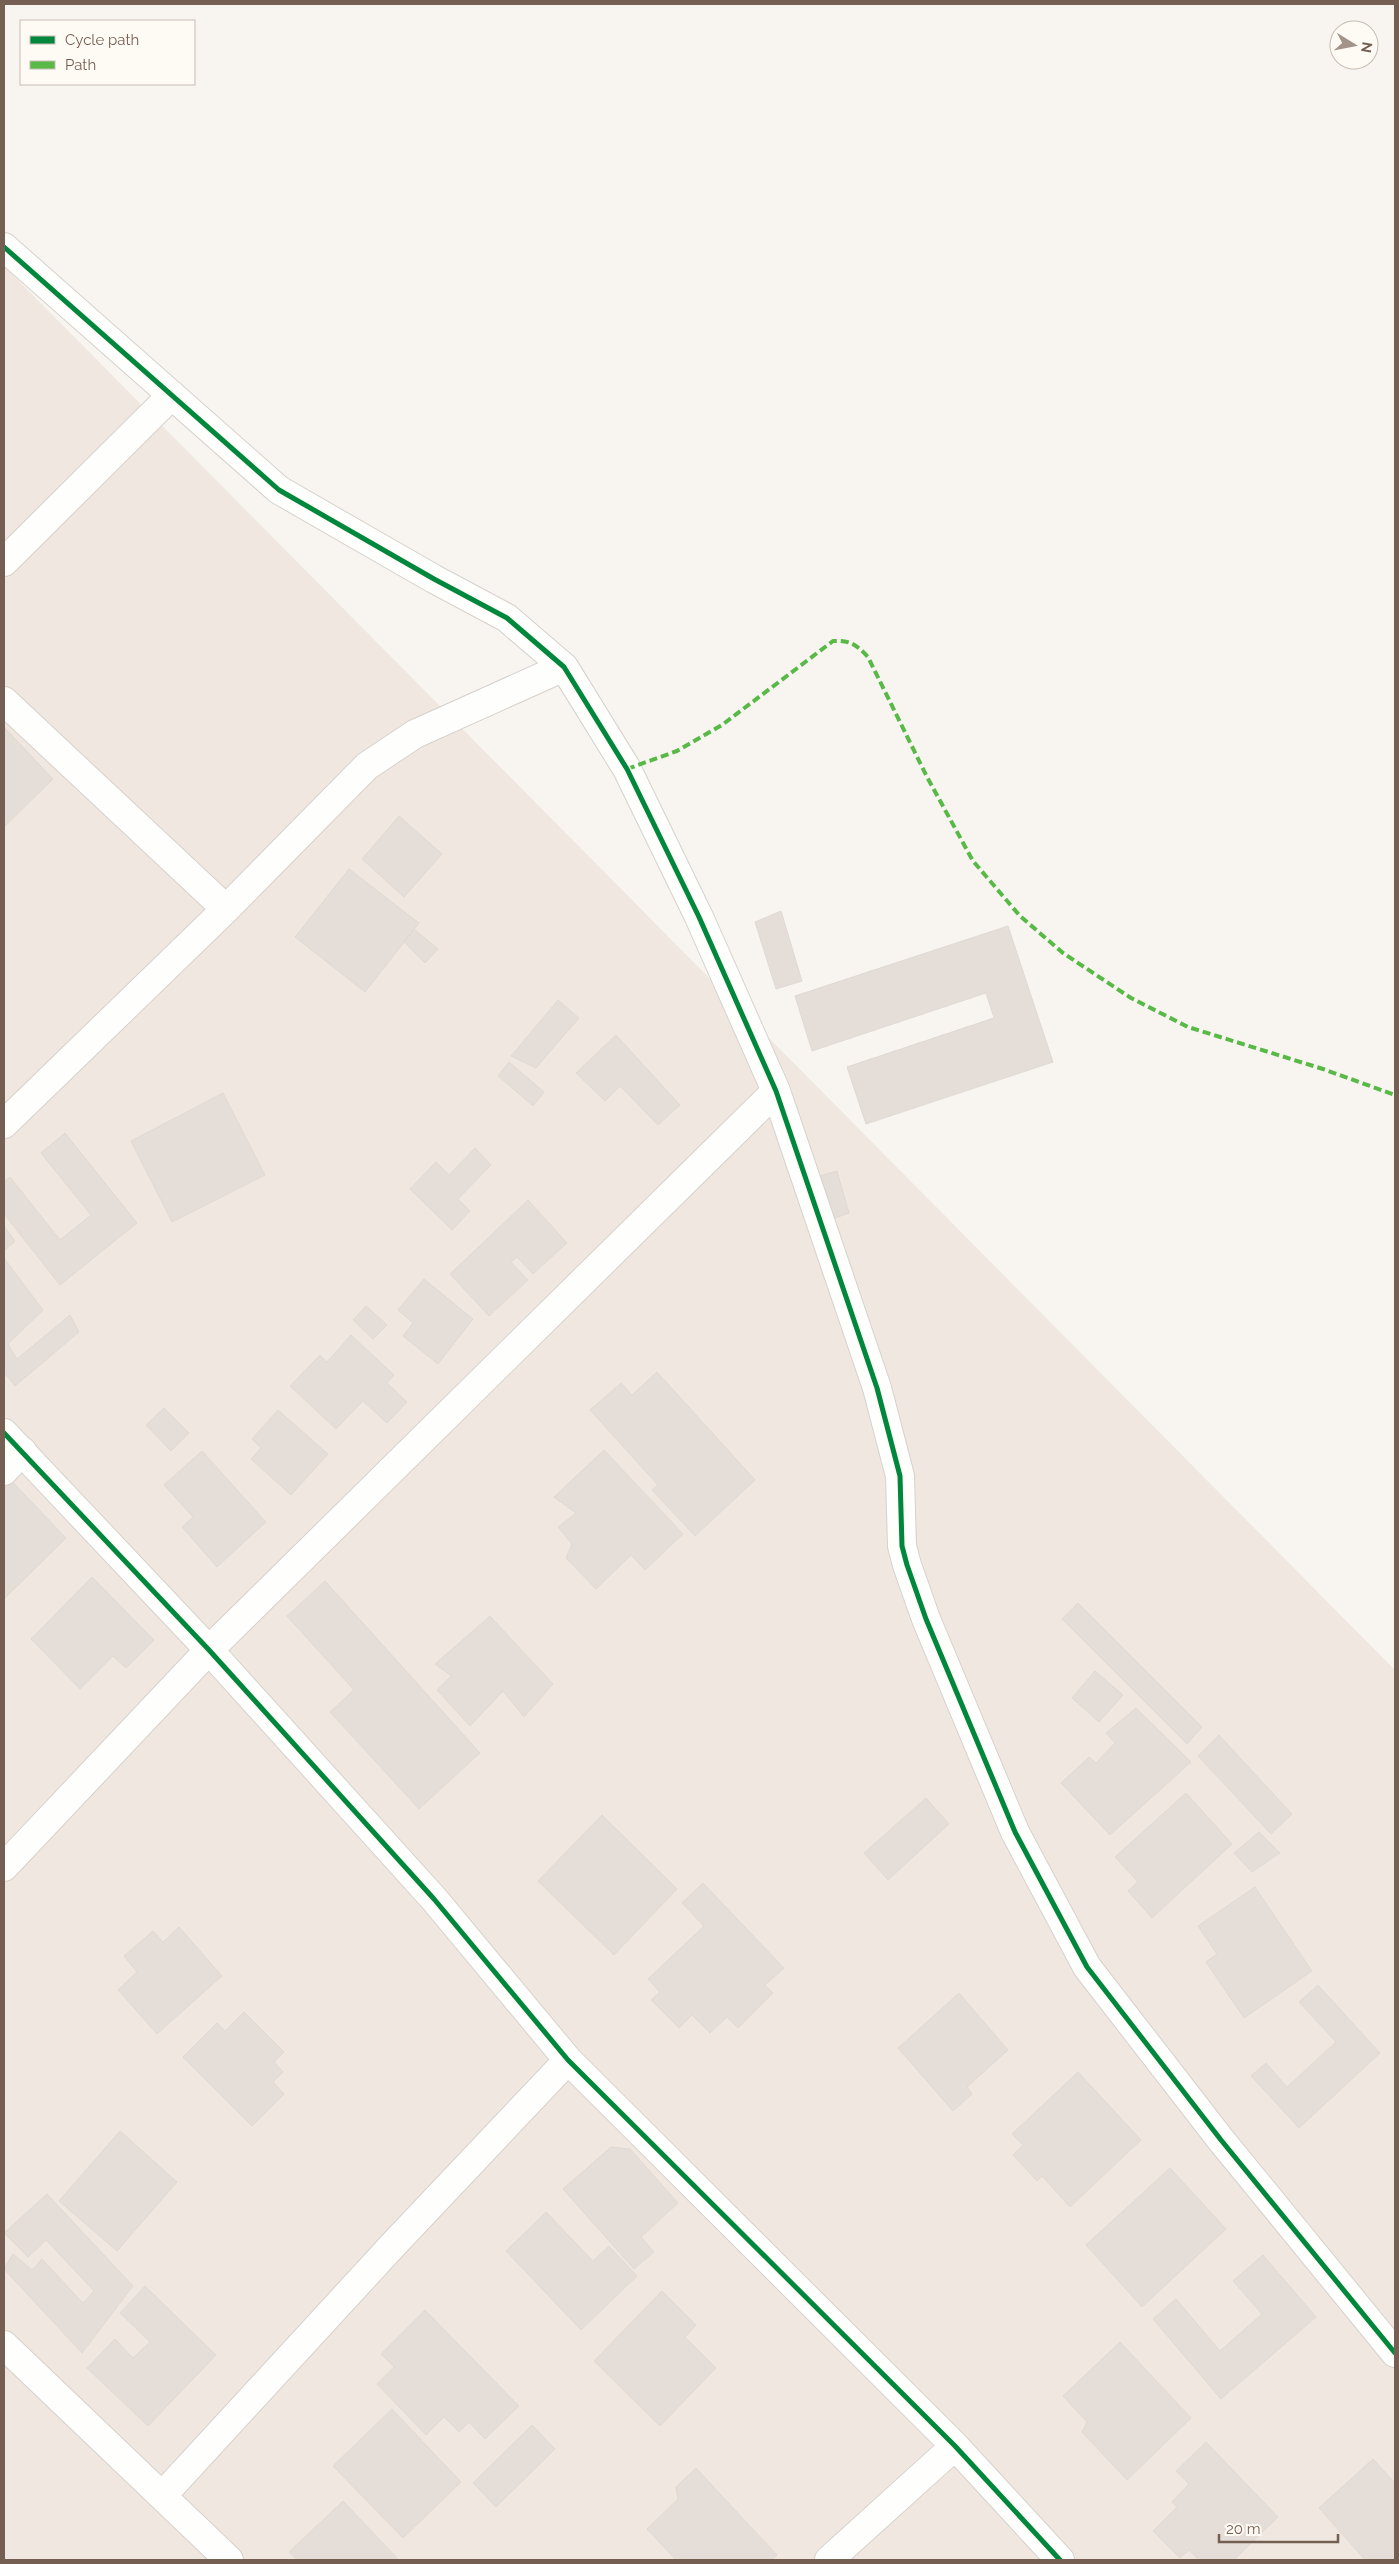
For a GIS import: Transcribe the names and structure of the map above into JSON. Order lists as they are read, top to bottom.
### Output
{
  "legend": ["Cycle path", "Path"],
  "scale_bar": "20 m",
  "north": "right"
}
